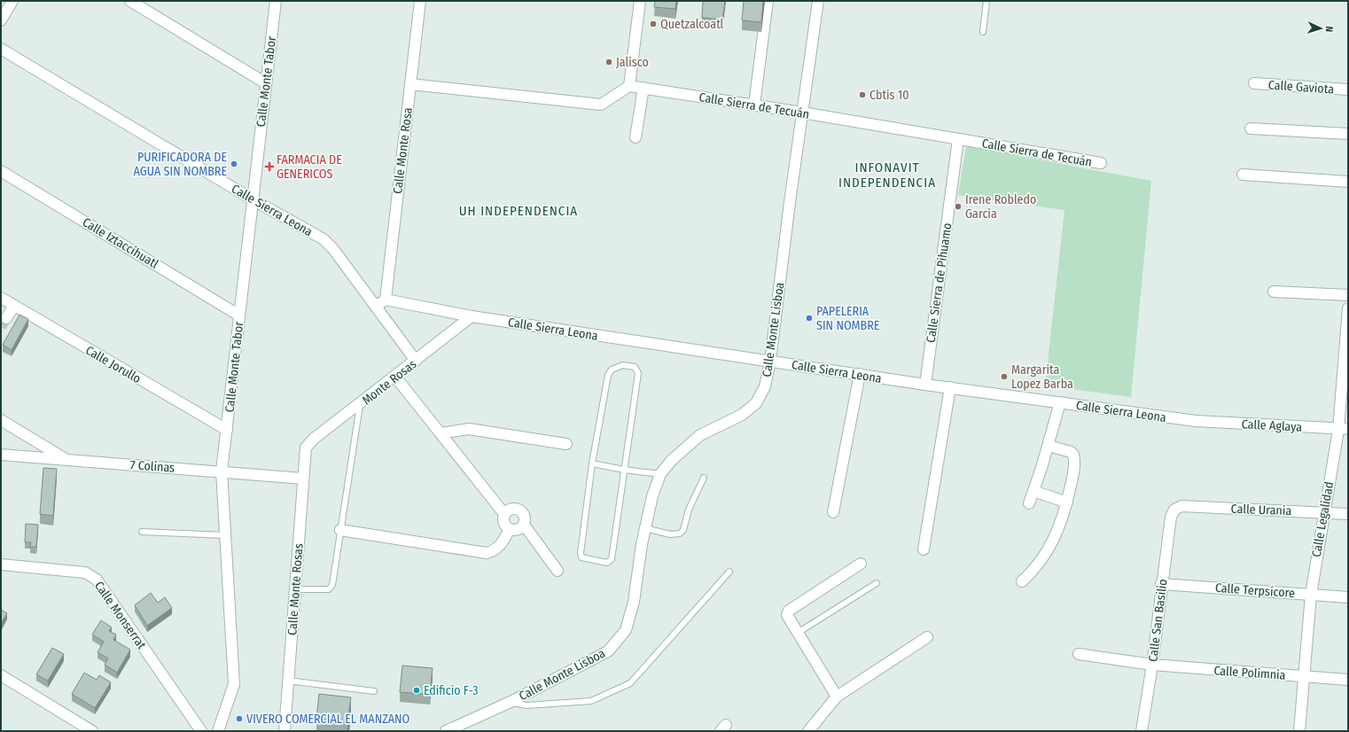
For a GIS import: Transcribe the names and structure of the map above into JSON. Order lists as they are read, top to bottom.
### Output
{
  "streets": {
    "street": [
      "Calle Monte Tabor",
      "Calle Gaviota",
      "Calle Sierra de Tecuán",
      "Calle Monte Rosa",
      "Calle Sierra Leona",
      "Calle Iztaccíhuatl",
      "Calle Sierra de Pihuamo",
      "Calle Monte Lisboa",
      "Calle Jorullo",
      "Monte Rosas",
      "Calle Aglaya",
      "7 Colinas",
      "Calle Urania",
      "Calle Legalidad",
      "Calle Monte Rosas",
      "Calle Terpsícore",
      "Calle Monserrat",
      "Calle San Basilio",
      "Calle Polimnia"
    ]
  },
  "crossings": [
    ["Calle Monte Tabor", "Calle Sierra Leona"],
    ["Calle Monte Tabor", "Calle Iztaccíhuatl"],
    ["Calle Monte Tabor", "Calle Jorullo"],
    ["Calle Monte Tabor", "7 Colinas"],
    ["Calle Sierra de Tecuán", "Calle Sierra de Pihuamo"],
    ["Calle Sierra de Tecuán", "Calle Monte Lisboa"],
    ["Calle Monte Rosa", "Calle Sierra Leona"],
    ["Calle Sierra Leona", "Calle Sierra de Pihuamo"],
    ["Calle Sierra Leona", "Calle Monte Lisboa"],
    ["Calle Sierra Leona", "Monte Rosas"],
    ["Calle Sierra Leona", "Calle Aglaya"],
    ["Monte Rosas", "Calle Monte Rosas"],
    ["Calle Aglaya", "Calle Legalidad"],
    ["7 Colinas", "Calle Monte Rosas"],
    ["Calle Urania", "Calle Legalidad"],
    ["Calle Urania", "Calle San Basilio"],
    ["Calle Legalidad", "Calle Terpsícore"],
    ["Calle Legalidad", "Calle Polimnia"],
    ["Calle Terpsícore", "Calle San Basilio"],
    ["Calle San Basilio", "Calle Polimnia"]
  ],
  "districts": ["INFONAVIT INDEPENDENCIA", "UH INDEPENDENCIA"],
  "places": {
    "other": [
      "Quetzalcoatl",
      "Jalisco",
      "Cbtis 10",
      "PURIFICADORA DE AGUA SIN NOMBRE",
      "Irene Robledo Garcia",
      "PAPELERIA SIN NOMBRE",
      "Margarita Lopez Barba",
      "Edificio F-3",
      "VIVERO COMERCIAL EL MANZANO"
    ],
    "health": ["FARMACIA DE GENERICOS"]
  },
  "north": "right"
}
